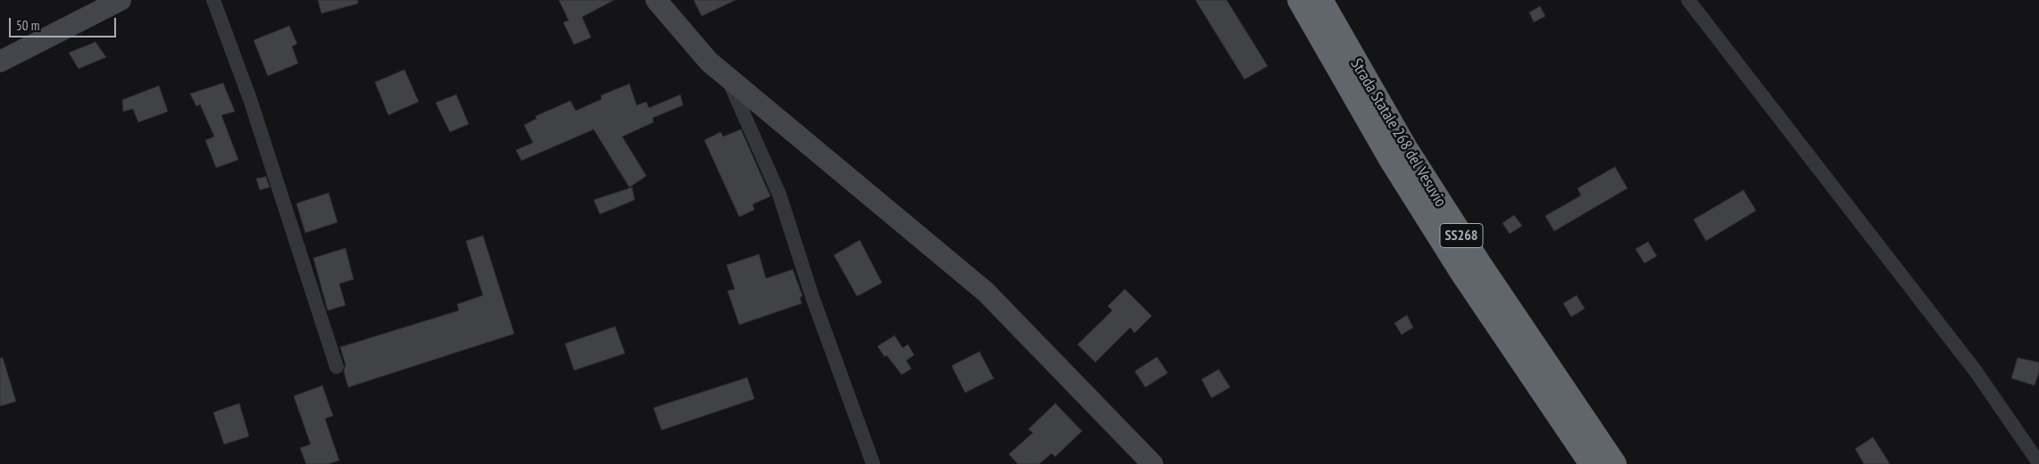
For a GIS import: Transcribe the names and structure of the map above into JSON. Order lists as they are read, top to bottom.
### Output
{
  "streets": {
    "highway": ["Strada Statale 268 del Vesuvio", "SS268"]
  },
  "scale_bar": "50 m"
}
